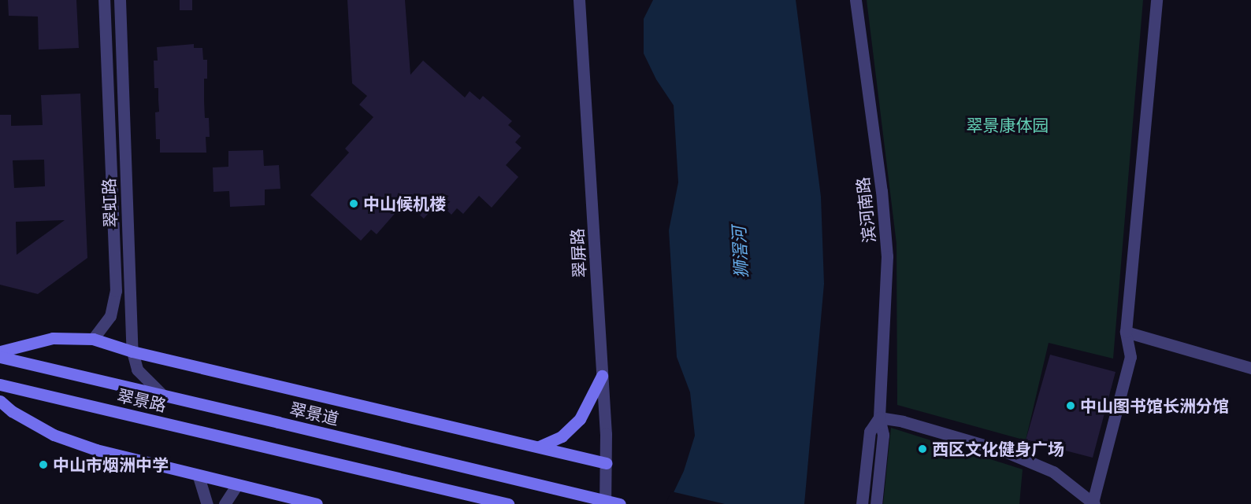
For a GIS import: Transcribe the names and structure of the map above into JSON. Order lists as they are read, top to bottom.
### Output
{
  "streets": {
    "main road": ["翠景路", "翠景道"],
    "street": ["翠虹路", "滨河南路", "翠屏路"]
  },
  "crossings": [
    ["翠虹路", "翠景道"]
  ],
  "water": ["狮滘河"],
  "parks": ["翠景康体园"],
  "places": [
    "中山候机楼",
    "中山图书馆长洲分馆",
    "西区文化健身广场",
    "中山市烟洲中学"
  ]
}
